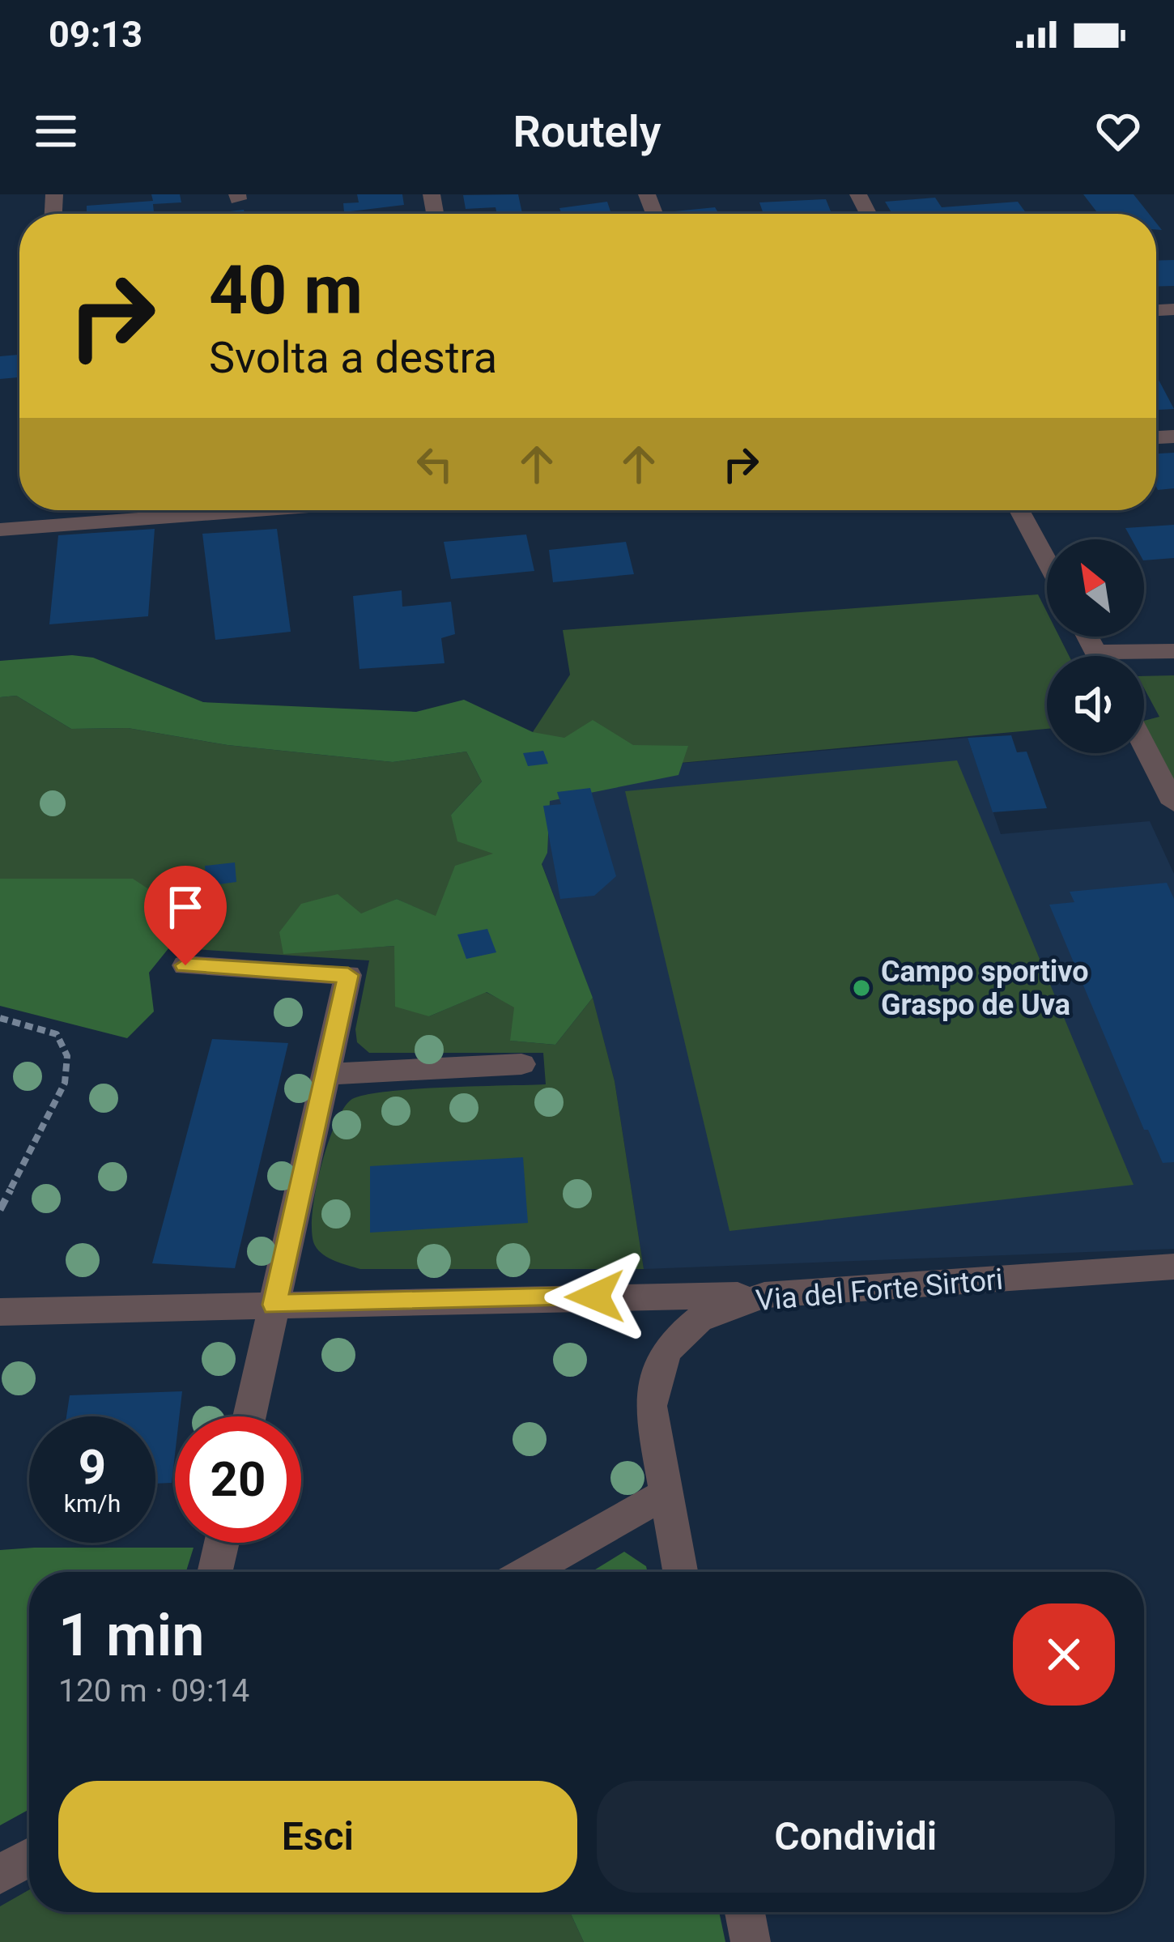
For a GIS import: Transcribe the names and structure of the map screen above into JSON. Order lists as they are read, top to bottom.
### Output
{
  "streets": {
    "street": ["Via del Forte Sirtori"]
  },
  "places": ["Campo sportivo Graspo de Uva"],
  "north": "top left",
  "page": {
    "status": "09:13",
    "header": "Routely",
    "turn": ["40 m", "Svolta a destra"],
    "speed": "9 km/h",
    "limit": "20",
    "heading": ["1 min", "120 m · 09:14"],
    "buttons": ["Esci", "Condividi"]
  }
}
